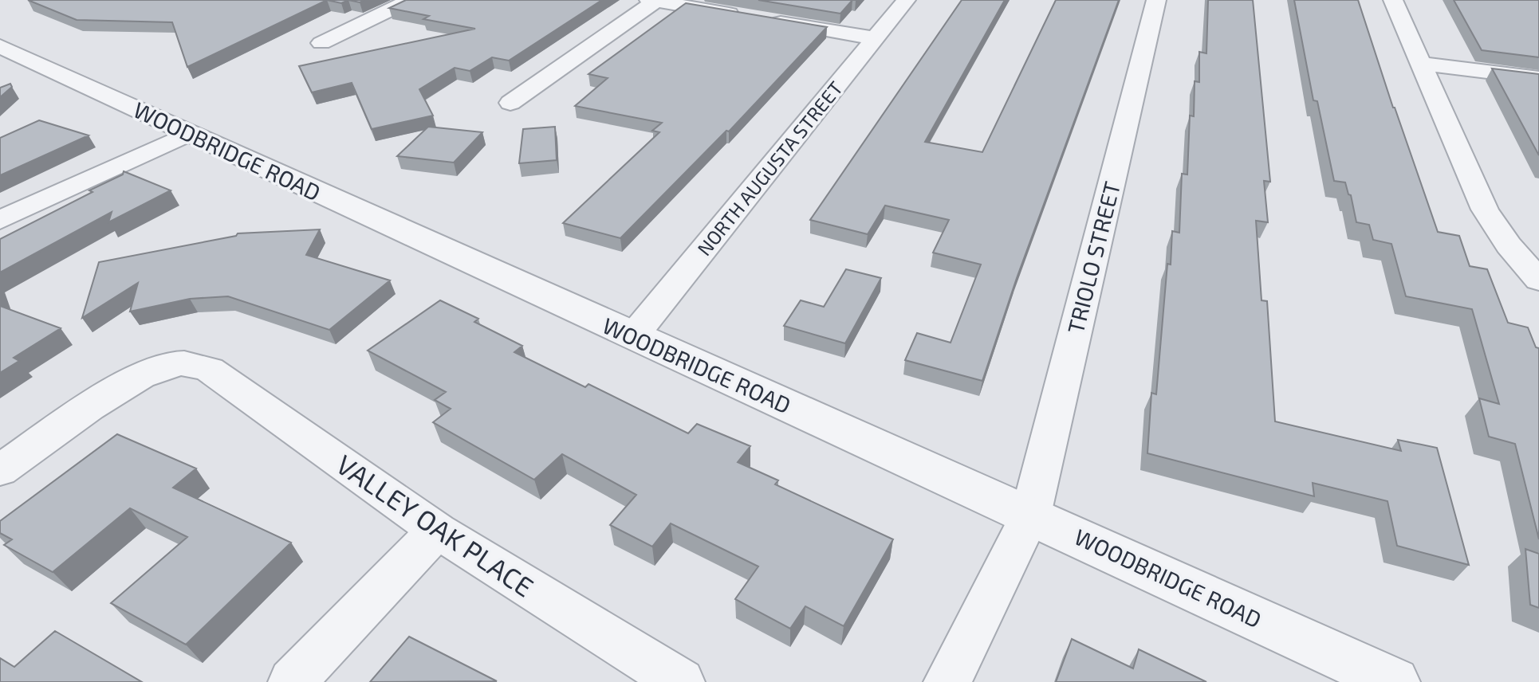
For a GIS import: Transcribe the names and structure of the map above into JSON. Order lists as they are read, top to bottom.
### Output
{
  "streets": {
    "street": [
      "WOODBRIDGE ROAD",
      "NORTH AUGUSTA STREET",
      "TRIOLO STREET",
      "VALLEY OAK PLACE"
    ]
  },
  "crossings": [
    ["WOODBRIDGE ROAD", "NORTH AUGUSTA STREET"],
    ["WOODBRIDGE ROAD", "TRIOLO STREET"]
  ]
}
